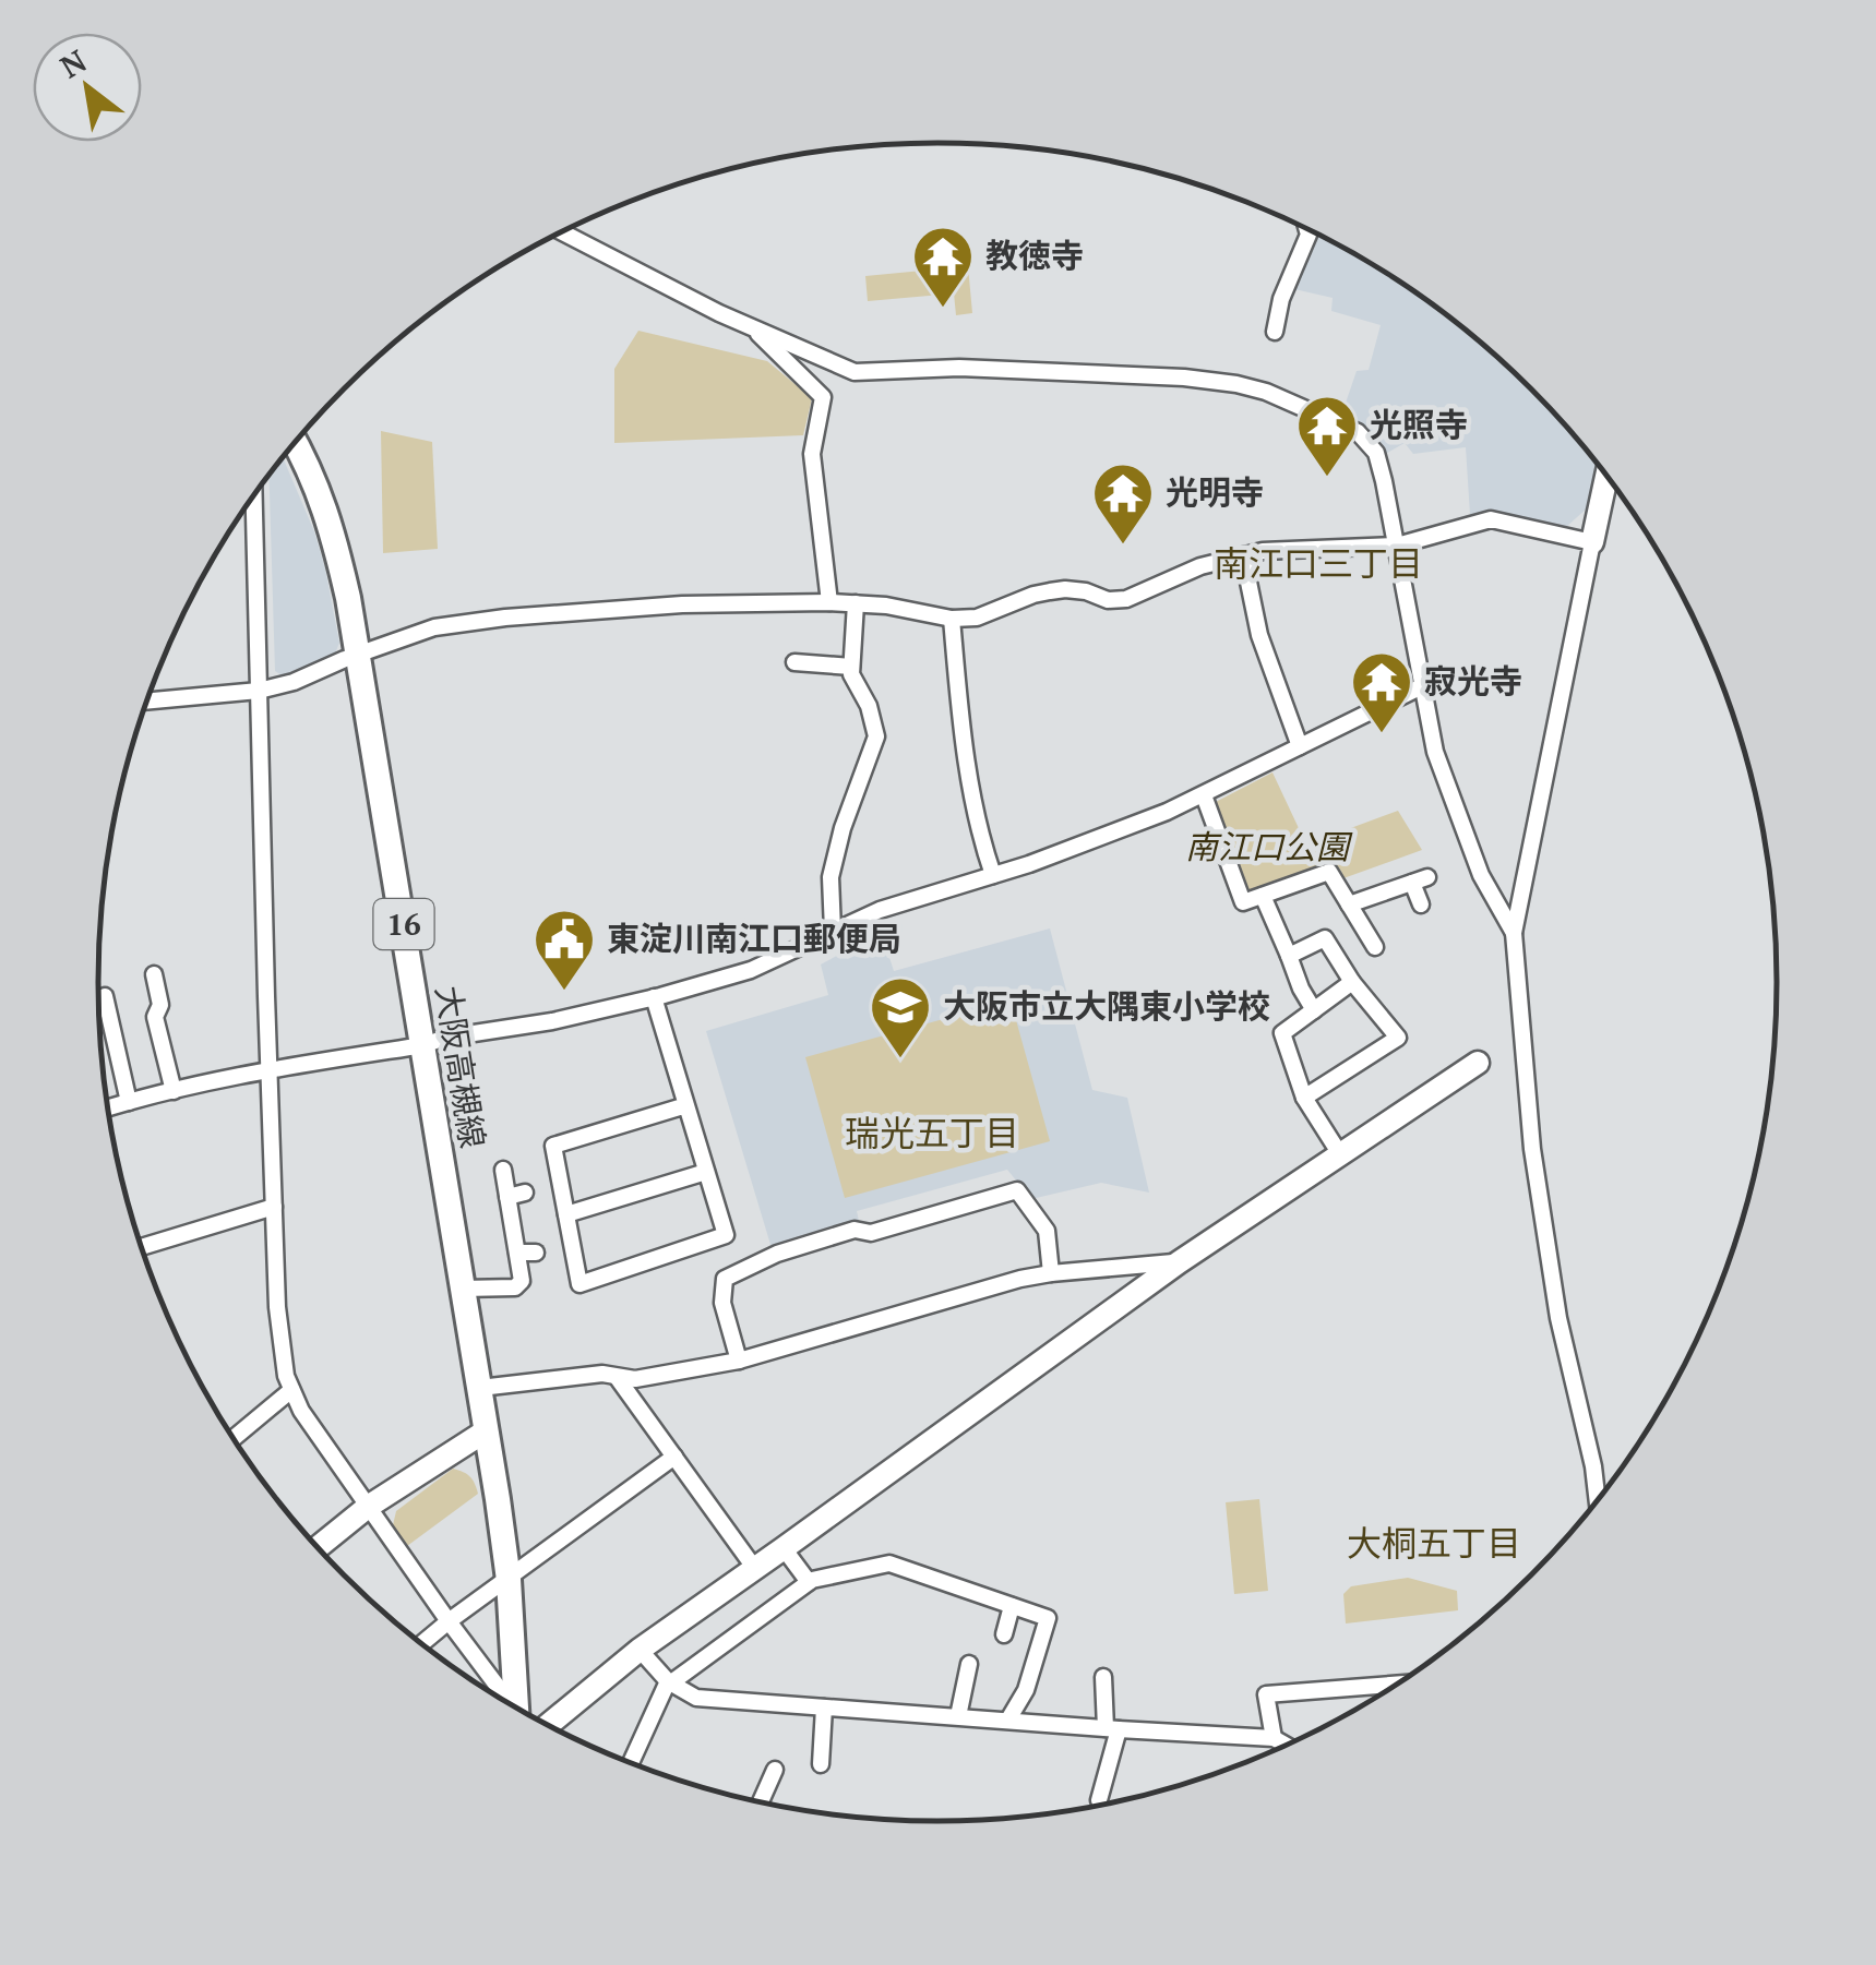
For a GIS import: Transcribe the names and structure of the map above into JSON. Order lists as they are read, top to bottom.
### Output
{
  "streets": {
    "main road": ["16", "大阪高槻線"]
  },
  "districts": ["南江口三丁目", "瑞光五丁目", "大桐五丁目"],
  "parks": ["南江口公園"],
  "places": {
    "temple": [
      "教徳寺",
      "光照寺",
      "光明寺",
      "寂光寺"
    ],
    "public building": ["東淀川南江口郵便局"],
    "school or university": ["大阪市立大隅東小学校"]
  },
  "north": "top left"
}
